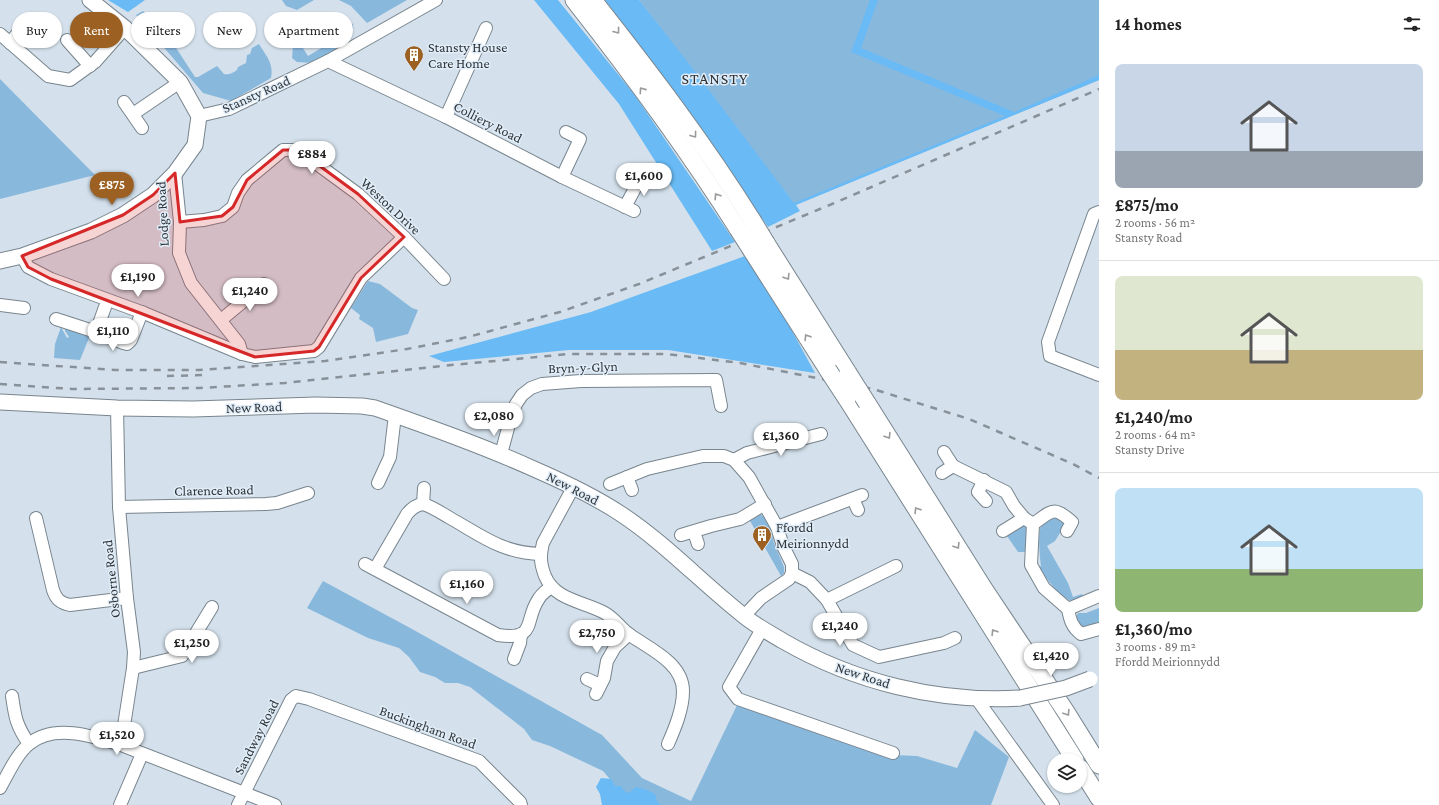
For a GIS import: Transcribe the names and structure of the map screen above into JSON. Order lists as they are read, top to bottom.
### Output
{
  "streets": {
    "main road": ["New Road"],
    "street": [
      "Stansty Road",
      "Colliery Road",
      "Weston Drive",
      "Lodge Road",
      "Bryn-y-Glyn",
      "Clarence Road",
      "Osborne Road",
      "Buckingham Road",
      "Sandway Road"
    ]
  },
  "crossings": [
    ["Stansty Road", "Colliery Road"],
    ["Weston Drive", "Lodge Road"],
    ["Bryn-y-Glyn", "New Road"],
    ["New Road", "Osborne Road"],
    ["Clarence Road", "Osborne Road"],
    ["Buckingham Road", "Sandway Road"]
  ],
  "districts": ["STANSTY"],
  "places": {
    "building": ["Stansty House Care Home", "Ffordd Meirionnydd"]
  },
  "page": {
    "heading": "14 homes",
    "chip": [
      "Buy",
      "Rent",
      "Filters",
      "New",
      "Apartment"
    ],
    "list": [
      {
        "name": "£875/mo",
        "note": "2 rooms · 56 m² · Stansty Road"
      },
      {
        "name": "£1,240/mo",
        "note": "2 rooms · 64 m² · Stansty Drive"
      },
      {
        "name": "£1,360/mo",
        "note": "3 rooms · 89 m² · Ffordd Meirionnydd"
      }
    ],
    "price": [
      "£884",
      "£1,600",
      "£875",
      "£1,190",
      "£1,240",
      "£1,110",
      "£2,080",
      "£1,360",
      "£1,160",
      "£1,240",
      "£2,750",
      "£1,250",
      "£1,420",
      "£1,520"
    ]
  }
}
